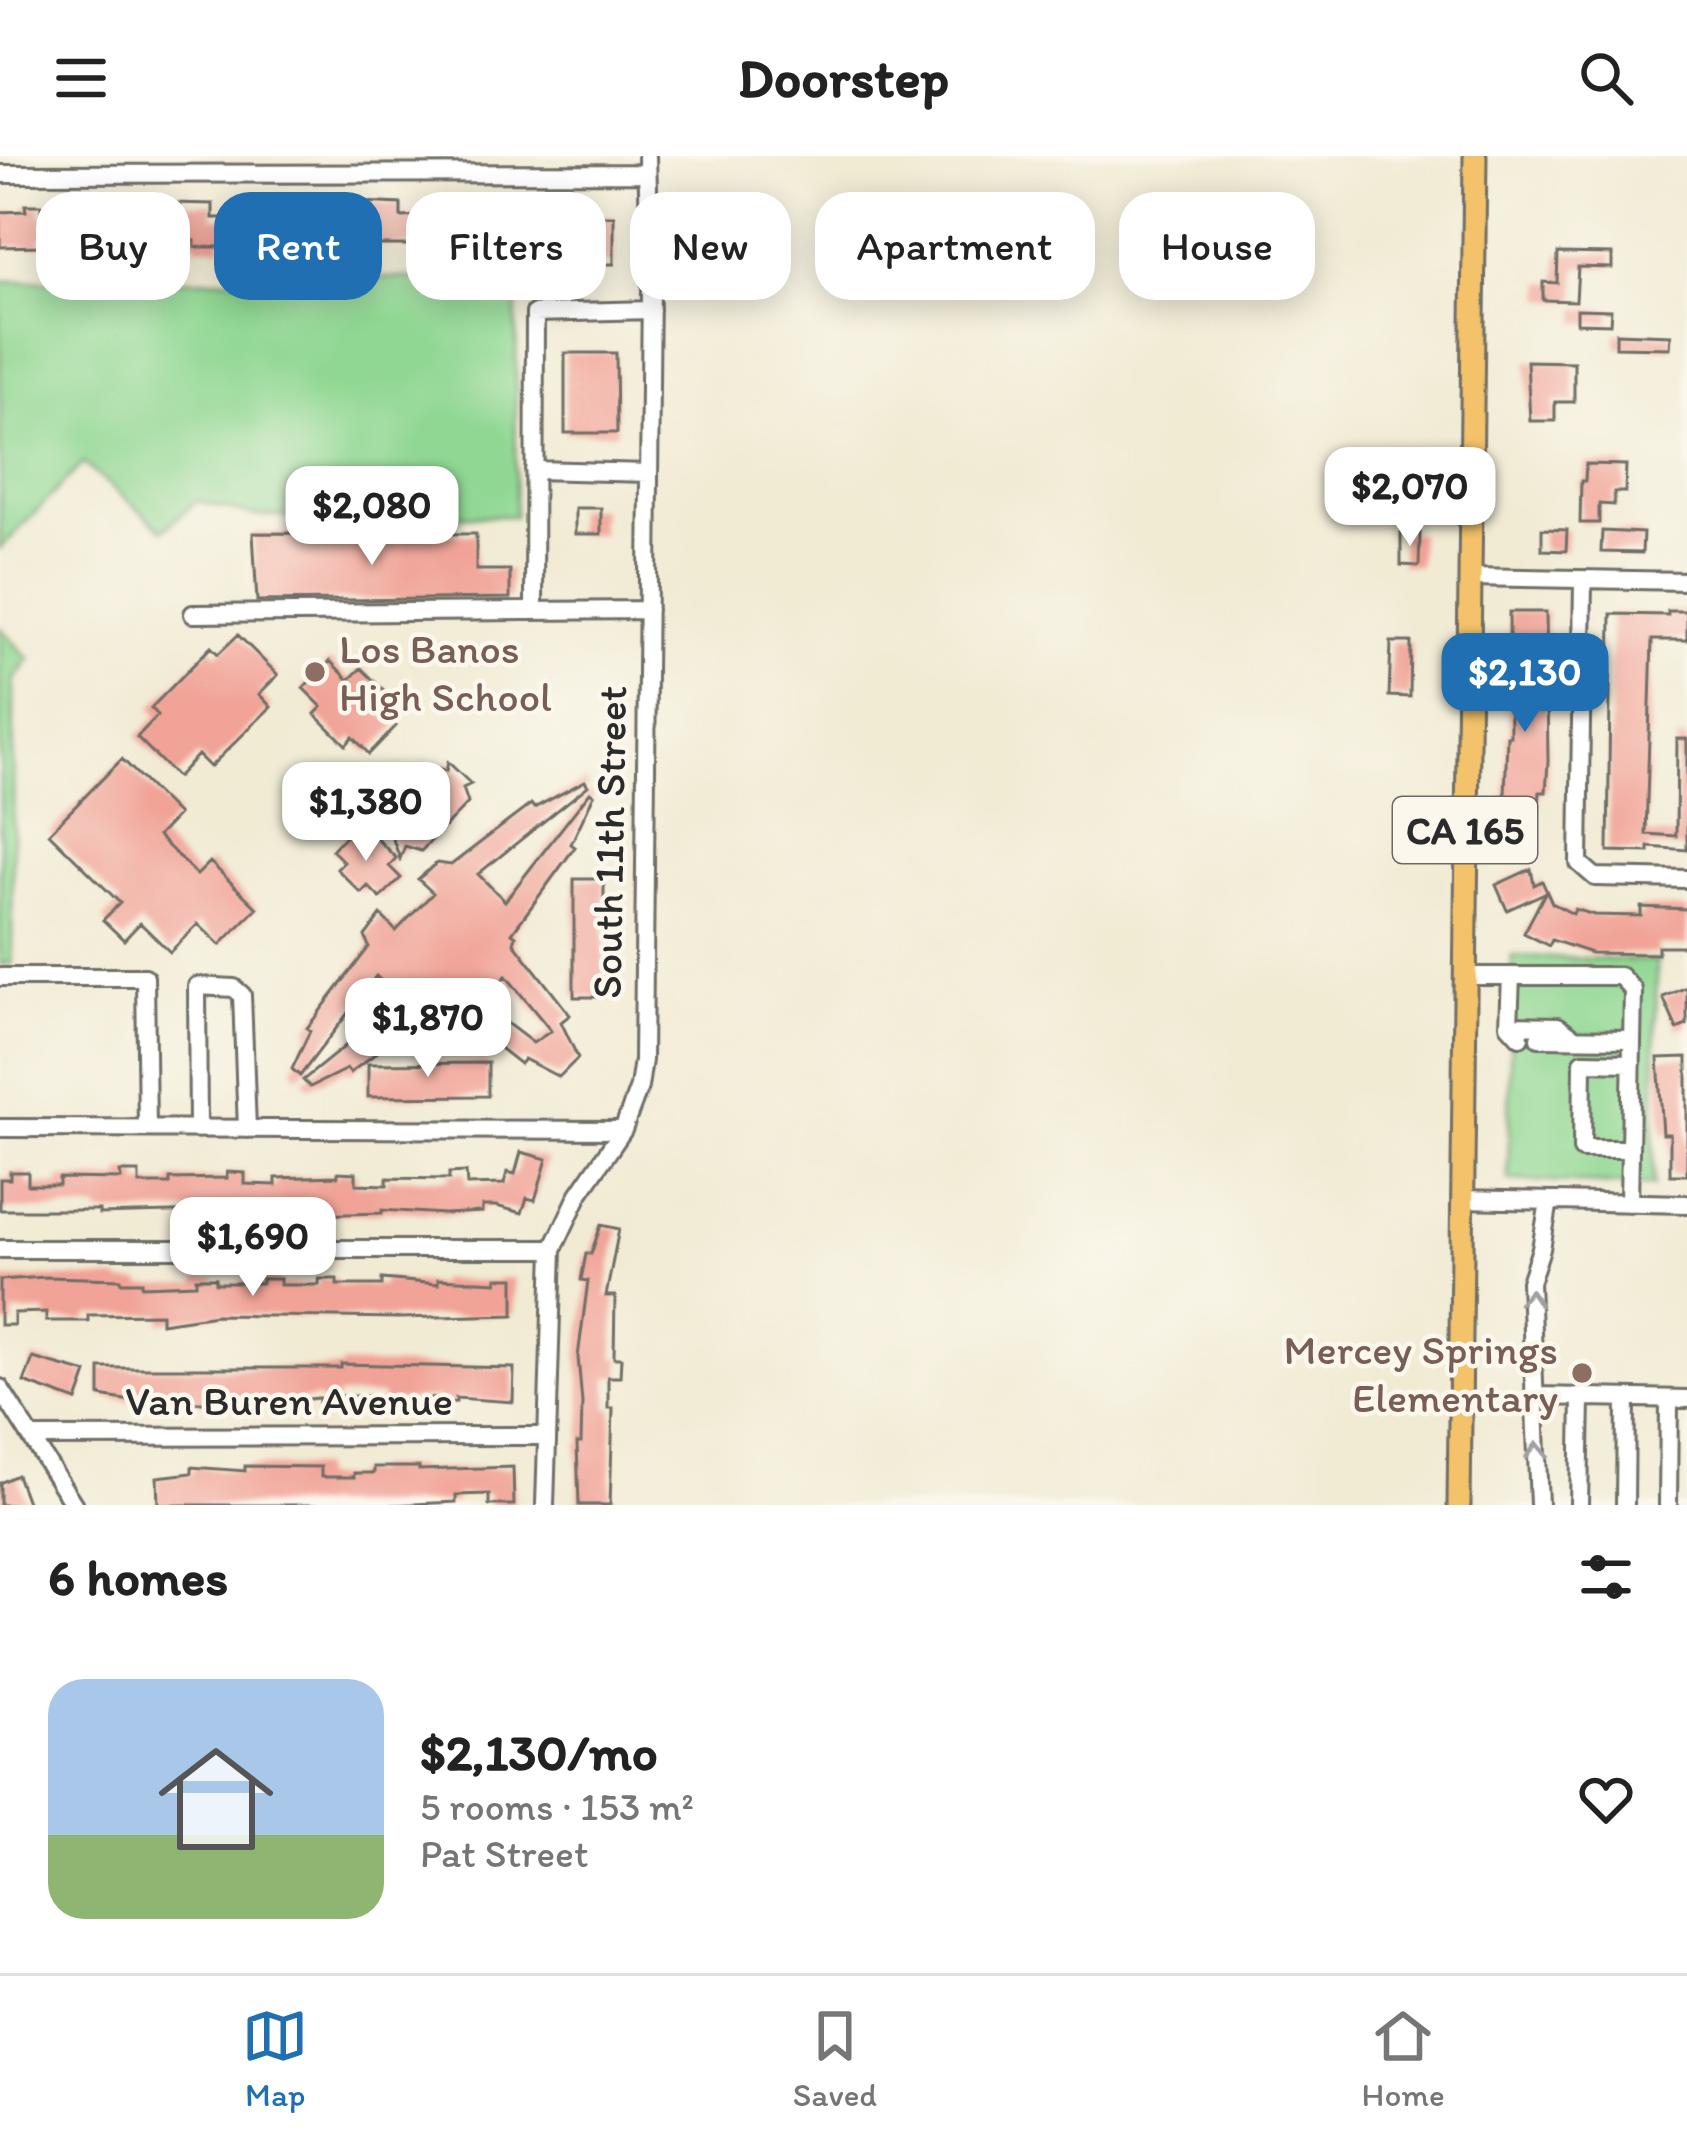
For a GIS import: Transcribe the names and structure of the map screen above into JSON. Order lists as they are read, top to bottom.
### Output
{
  "streets": {
    "main road": ["CA 165"],
    "street": ["South 11th Street", "Van Buren Avenue"]
  },
  "crossings": [
    ["South 11th Street", "Van Buren Avenue"]
  ],
  "places": ["Los Banos High School", "Mercey Springs Elementary"],
  "page": {
    "header": "Doorstep",
    "chip": [
      "Buy",
      "Rent",
      "Filters",
      "New",
      "Apartment",
      "House"
    ],
    "price": [
      "$2,070",
      "$2,080",
      "$2,130",
      "$1,380",
      "$1,870",
      "$1,690"
    ],
    "heading": "6 homes",
    "list": [
      {
        "name": "$2,130/mo",
        "note": "5 rooms · 153 m² · Pat Street"
      }
    ],
    "tabs": ["Map", "Saved", "Home"]
  }
}
